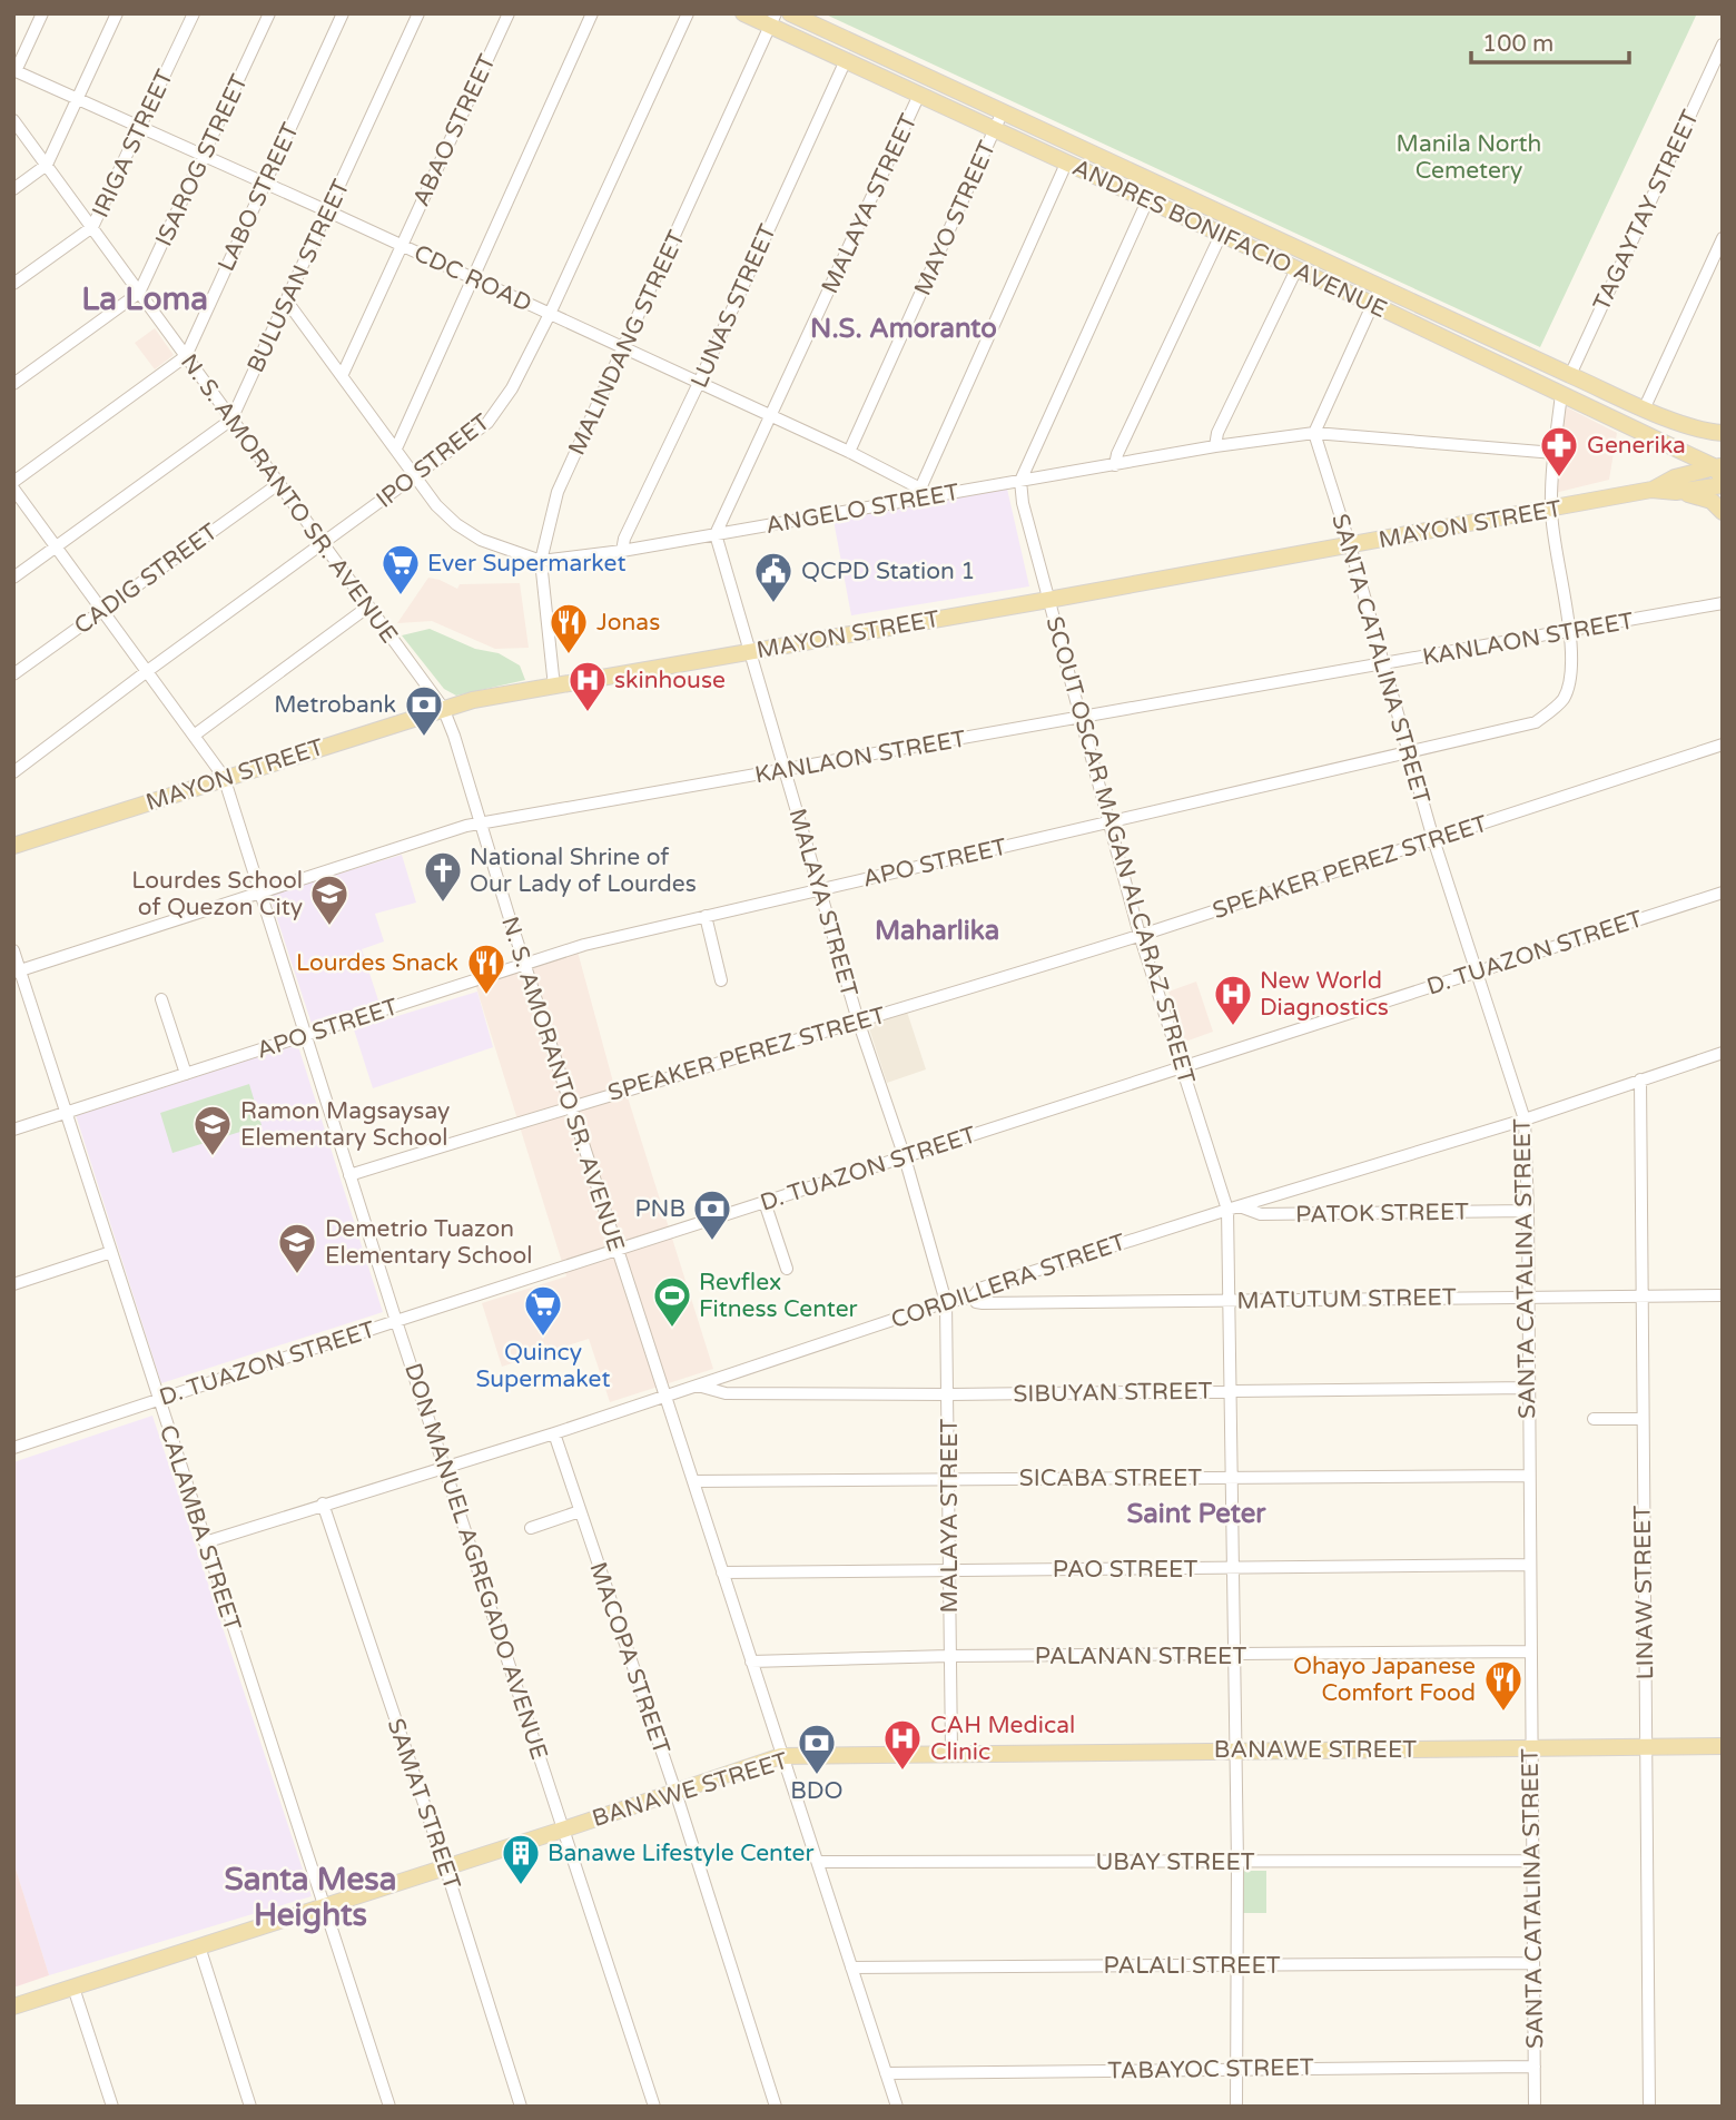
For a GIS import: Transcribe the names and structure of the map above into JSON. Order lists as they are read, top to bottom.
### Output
{
  "streets": {
    "main road": ["ANDRES BONIFACIO AVENUE", "MAYON STREET", "BANAWE STREET"],
    "street": [
      "ABAO STREET",
      "IRIGA STREET",
      "ISAROG STREET",
      "LABO STREET",
      "MALAYA STREET",
      "TAGAYTAY STREET",
      "MAYO STREET",
      "BULUSAN STREET",
      "CDC ROAD",
      "LUNAS STREET",
      "MALINDANG STREET",
      "IPO STREET",
      "N. S. AMORANTO SR. AVENUE",
      "ANGELO STREET",
      "CADIG STREET",
      "KANLAON STREET",
      "SANTA CATALINA STREET",
      "SCOUT OSCAR MAGAN ALCARAZ STREET",
      "APO STREET",
      "SPEAKER PEREZ STREET",
      "D. TUAZON STREET",
      "PATOK STREET",
      "CORDILLERA STREET",
      "MATUTUM STREET",
      "SIBUYAN STREET",
      "SICABA STREET",
      "CALAMBA STREET",
      "DON MANUEL AGREGADO AVENUE",
      "PAO STREET",
      "LINAW STREET",
      "PALANAN STREET",
      "MACOPA STREET",
      "SAMAT STREET",
      "UBAY STREET",
      "PALALI STREET",
      "TABAYOC STREET"
    ]
  },
  "crossings": [
    ["ABAO STREET", "CDC ROAD"],
    ["ABAO STREET", "ANGELO STREET"],
    ["IRIGA STREET", "CDC ROAD"],
    ["IRIGA STREET", "N. S. AMORANTO SR. AVENUE"],
    ["ISAROG STREET", "CDC ROAD"],
    ["ISAROG STREET", "N. S. AMORANTO SR. AVENUE"],
    ["LABO STREET", "CDC ROAD"],
    ["LABO STREET", "N. S. AMORANTO SR. AVENUE"],
    ["MALAYA STREET", "ANDRES BONIFACIO AVENUE"],
    ["MALAYA STREET", "CDC ROAD"],
    ["MALAYA STREET", "ANGELO STREET"],
    ["MALAYA STREET", "MAYON STREET"],
    ["MALAYA STREET", "KANLAON STREET"],
    ["MALAYA STREET", "APO STREET"],
    ["MALAYA STREET", "SPEAKER PEREZ STREET"],
    ["MALAYA STREET", "D. TUAZON STREET"],
    ["MALAYA STREET", "CORDILLERA STREET"],
    ["MALAYA STREET", "SIBUYAN STREET"],
    ["MALAYA STREET", "SICABA STREET"],
    ["MALAYA STREET", "PAO STREET"],
    ["MALAYA STREET", "PALANAN STREET"],
    ["MALAYA STREET", "BANAWE STREET"],
    ["TAGAYTAY STREET", "ANDRES BONIFACIO AVENUE"],
    ["MAYO STREET", "ANDRES BONIFACIO AVENUE"],
    ["MAYO STREET", "CDC ROAD"],
    ["ANDRES BONIFACIO AVENUE", "LUNAS STREET"],
    ["ANDRES BONIFACIO AVENUE", "MALINDANG STREET"],
    ["ANDRES BONIFACIO AVENUE", "MAYON STREET"],
    ["ANDRES BONIFACIO AVENUE", "APO STREET"],
    ["BULUSAN STREET", "CDC ROAD"],
    ["BULUSAN STREET", "N. S. AMORANTO SR. AVENUE"],
    ["BULUSAN STREET", "ANGELO STREET"],
    ["BULUSAN STREET", "DON MANUEL AGREGADO AVENUE"],
    ["CDC ROAD", "LUNAS STREET"],
    ["CDC ROAD", "MALINDANG STREET"],
    ["CDC ROAD", "IPO STREET"],
    ["CDC ROAD", "ANGELO STREET"],
    ["LUNAS STREET", "ANGELO STREET"],
    ["MALINDANG STREET", "ANGELO STREET"],
    ["MALINDANG STREET", "MAYON STREET"],
    ["IPO STREET", "N. S. AMORANTO SR. AVENUE"],
    ["IPO STREET", "ANGELO STREET"],
    ["IPO STREET", "DON MANUEL AGREGADO AVENUE"],
    ["N. S. AMORANTO SR. AVENUE", "MAYON STREET"],
    ["N. S. AMORANTO SR. AVENUE", "CADIG STREET"],
    ["N. S. AMORANTO SR. AVENUE", "KANLAON STREET"],
    ["N. S. AMORANTO SR. AVENUE", "APO STREET"],
    ["N. S. AMORANTO SR. AVENUE", "SPEAKER PEREZ STREET"],
    ["N. S. AMORANTO SR. AVENUE", "D. TUAZON STREET"],
    ["N. S. AMORANTO SR. AVENUE", "CORDILLERA STREET"],
    ["N. S. AMORANTO SR. AVENUE", "SICABA STREET"],
    ["N. S. AMORANTO SR. AVENUE", "PAO STREET"],
    ["N. S. AMORANTO SR. AVENUE", "PALANAN STREET"],
    ["N. S. AMORANTO SR. AVENUE", "BANAWE STREET"],
    ["N. S. AMORANTO SR. AVENUE", "UBAY STREET"],
    ["N. S. AMORANTO SR. AVENUE", "PALALI STREET"],
    ["N. S. AMORANTO SR. AVENUE", "TABAYOC STREET"],
    ["ANGELO STREET", "SANTA CATALINA STREET"],
    ["ANGELO STREET", "SCOUT OSCAR MAGAN ALCARAZ STREET"],
    ["ANGELO STREET", "APO STREET"],
    ["MAYON STREET", "SANTA CATALINA STREET"],
    ["MAYON STREET", "SCOUT OSCAR MAGAN ALCARAZ STREET"],
    ["MAYON STREET", "APO STREET"],
    ["MAYON STREET", "DON MANUEL AGREGADO AVENUE"],
    ["CADIG STREET", "DON MANUEL AGREGADO AVENUE"],
    ["KANLAON STREET", "SANTA CATALINA STREET"],
    ["KANLAON STREET", "SCOUT OSCAR MAGAN ALCARAZ STREET"],
    ["KANLAON STREET", "APO STREET"],
    ["KANLAON STREET", "CALAMBA STREET"],
    ["KANLAON STREET", "DON MANUEL AGREGADO AVENUE"],
    ["SANTA CATALINA STREET", "APO STREET"],
    ["SANTA CATALINA STREET", "SPEAKER PEREZ STREET"],
    ["SANTA CATALINA STREET", "D. TUAZON STREET"],
    ["SANTA CATALINA STREET", "PATOK STREET"],
    ["SANTA CATALINA STREET", "CORDILLERA STREET"],
    ["SANTA CATALINA STREET", "MATUTUM STREET"],
    ["SANTA CATALINA STREET", "SIBUYAN STREET"],
    ["SANTA CATALINA STREET", "SICABA STREET"],
    ["SANTA CATALINA STREET", "PAO STREET"],
    ["SANTA CATALINA STREET", "PALANAN STREET"],
    ["SANTA CATALINA STREET", "BANAWE STREET"],
    ["SANTA CATALINA STREET", "UBAY STREET"],
    ["SANTA CATALINA STREET", "PALALI STREET"],
    ["SANTA CATALINA STREET", "TABAYOC STREET"],
    ["SCOUT OSCAR MAGAN ALCARAZ STREET", "APO STREET"],
    ["SCOUT OSCAR MAGAN ALCARAZ STREET", "SPEAKER PEREZ STREET"],
    ["SCOUT OSCAR MAGAN ALCARAZ STREET", "D. TUAZON STREET"],
    ["SCOUT OSCAR MAGAN ALCARAZ STREET", "PATOK STREET"],
    ["SCOUT OSCAR MAGAN ALCARAZ STREET", "CORDILLERA STREET"],
    ["SCOUT OSCAR MAGAN ALCARAZ STREET", "MATUTUM STREET"],
    ["SCOUT OSCAR MAGAN ALCARAZ STREET", "SIBUYAN STREET"],
    ["SCOUT OSCAR MAGAN ALCARAZ STREET", "SICABA STREET"],
    ["SCOUT OSCAR MAGAN ALCARAZ STREET", "PAO STREET"],
    ["SCOUT OSCAR MAGAN ALCARAZ STREET", "PALANAN STREET"],
    ["SCOUT OSCAR MAGAN ALCARAZ STREET", "BANAWE STREET"],
    ["SCOUT OSCAR MAGAN ALCARAZ STREET", "UBAY STREET"],
    ["SCOUT OSCAR MAGAN ALCARAZ STREET", "PALALI STREET"],
    ["SCOUT OSCAR MAGAN ALCARAZ STREET", "TABAYOC STREET"],
    ["APO STREET", "CALAMBA STREET"],
    ["APO STREET", "DON MANUEL AGREGADO AVENUE"],
    ["SPEAKER PEREZ STREET", "DON MANUEL AGREGADO AVENUE"],
    ["D. TUAZON STREET", "CALAMBA STREET"],
    ["D. TUAZON STREET", "DON MANUEL AGREGADO AVENUE"],
    ["PATOK STREET", "CORDILLERA STREET"],
    ["CORDILLERA STREET", "MATUTUM STREET"],
    ["CORDILLERA STREET", "SIBUYAN STREET"],
    ["CORDILLERA STREET", "CALAMBA STREET"],
    ["CORDILLERA STREET", "DON MANUEL AGREGADO AVENUE"],
    ["CORDILLERA STREET", "LINAW STREET"],
    ["CORDILLERA STREET", "MACOPA STREET"],
    ["CORDILLERA STREET", "SAMAT STREET"],
    ["MATUTUM STREET", "LINAW STREET"],
    ["CALAMBA STREET", "BANAWE STREET"],
    ["DON MANUEL AGREGADO AVENUE", "BANAWE STREET"],
    ["LINAW STREET", "BANAWE STREET"],
    ["MACOPA STREET", "BANAWE STREET"],
    ["BANAWE STREET", "SAMAT STREET"]
  ],
  "districts": [
    "La Loma",
    "N.S. Amoranto",
    "Maharlika",
    "Saint Peter",
    "Santa Mesa Heights"
  ],
  "parks": ["Manila North Cemetery"],
  "places": {
    "pharmacy": ["Generika"],
    "supermarket": ["Ever Supermarket", "Quincy Supermaket"],
    "public building": ["QCPD Station 1"],
    "restaurant": ["Jonas", "Lourdes Snack", "Ohayo Japanese Comfort Food"],
    "hospital": ["skinhouse", "New World Diagnostics", "CAH Medical Clinic"],
    "bank": ["Metrobank", "PNB", "BDO"],
    "church": ["National Shrine of Our Lady of Lourdes"],
    "school or university": ["Lourdes School of Quezon City", "Ramon Magsaysay Elementary School", "Demetrio Tuazon Elementary School"],
    "sports": ["Revflex Fitness Center"],
    "building": ["Banawe Lifestyle Center"]
  },
  "scale_bar": "100 m"
}
